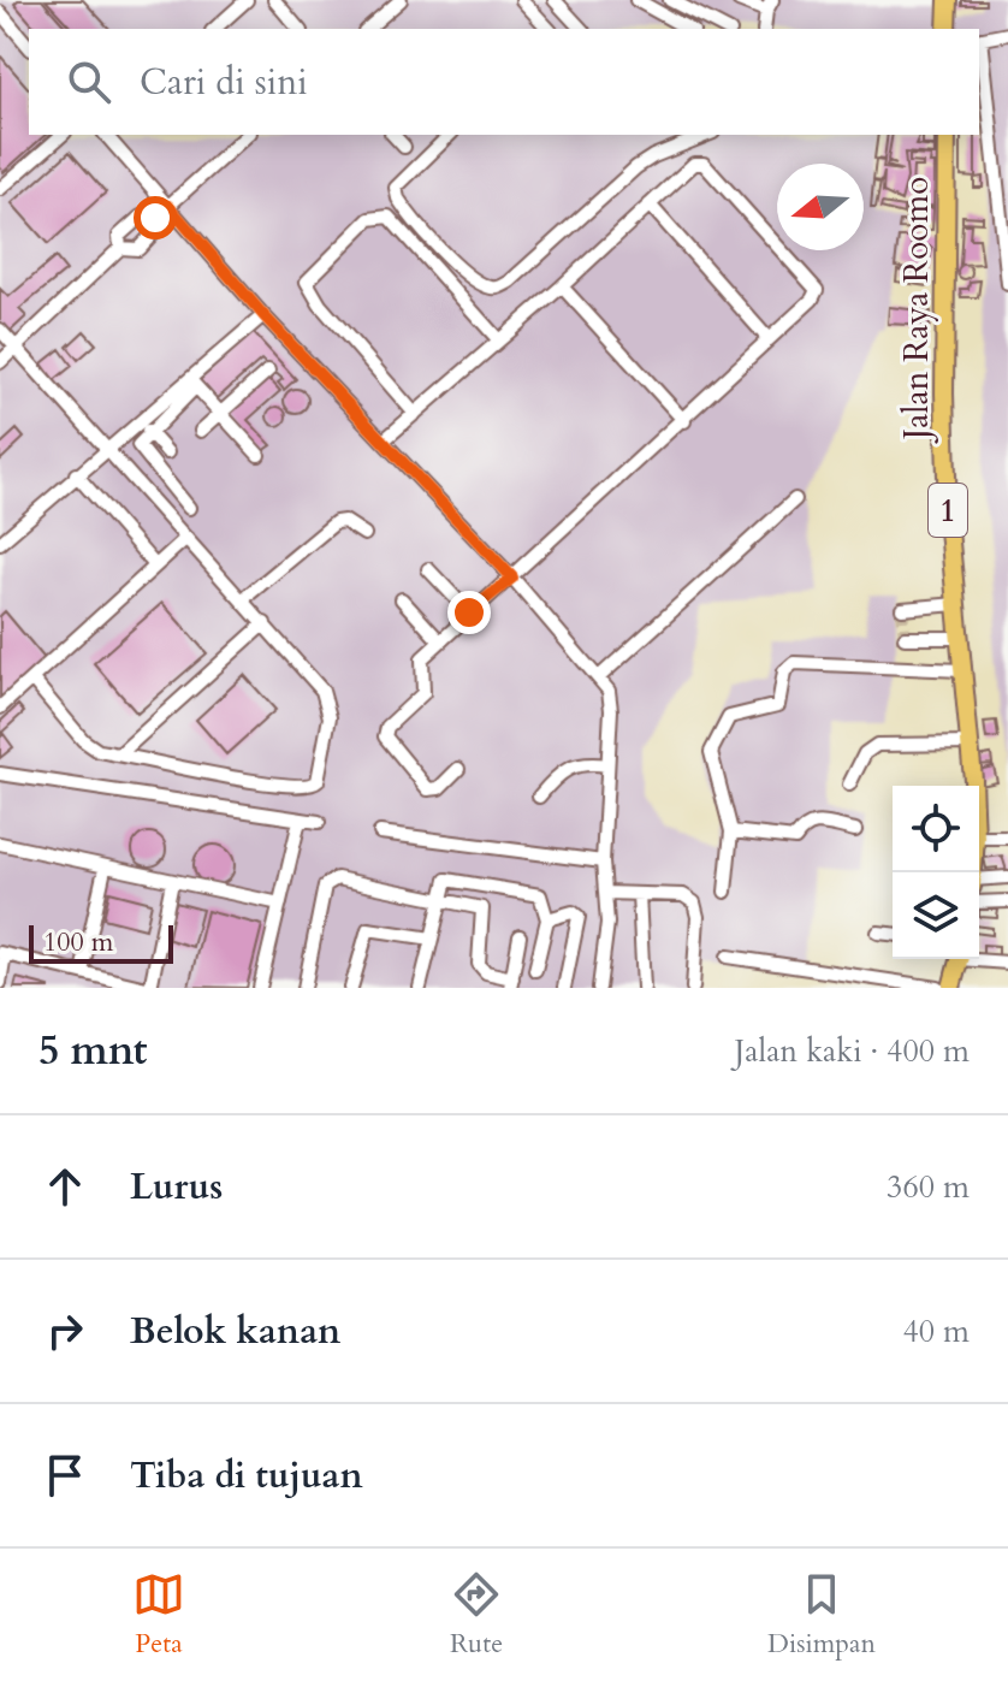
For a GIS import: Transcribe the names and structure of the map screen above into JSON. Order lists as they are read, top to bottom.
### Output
{
  "streets": {
    "highway": ["Jalan Raya Roomo", "1"]
  },
  "scale_bar": "100 m",
  "north": "left",
  "page": {
    "search": "Cari di sini",
    "scale": "100 m",
    "heading": ["5 mnt", "Jalan kaki · 400 m"],
    "list": [
      ["Lurus", "360 m"],
      ["Belok kanan", "40 m"],
      "Tiba di tujuan"
    ],
    "nav": ["Peta", "Rute", "Disimpan"]
  }
}
